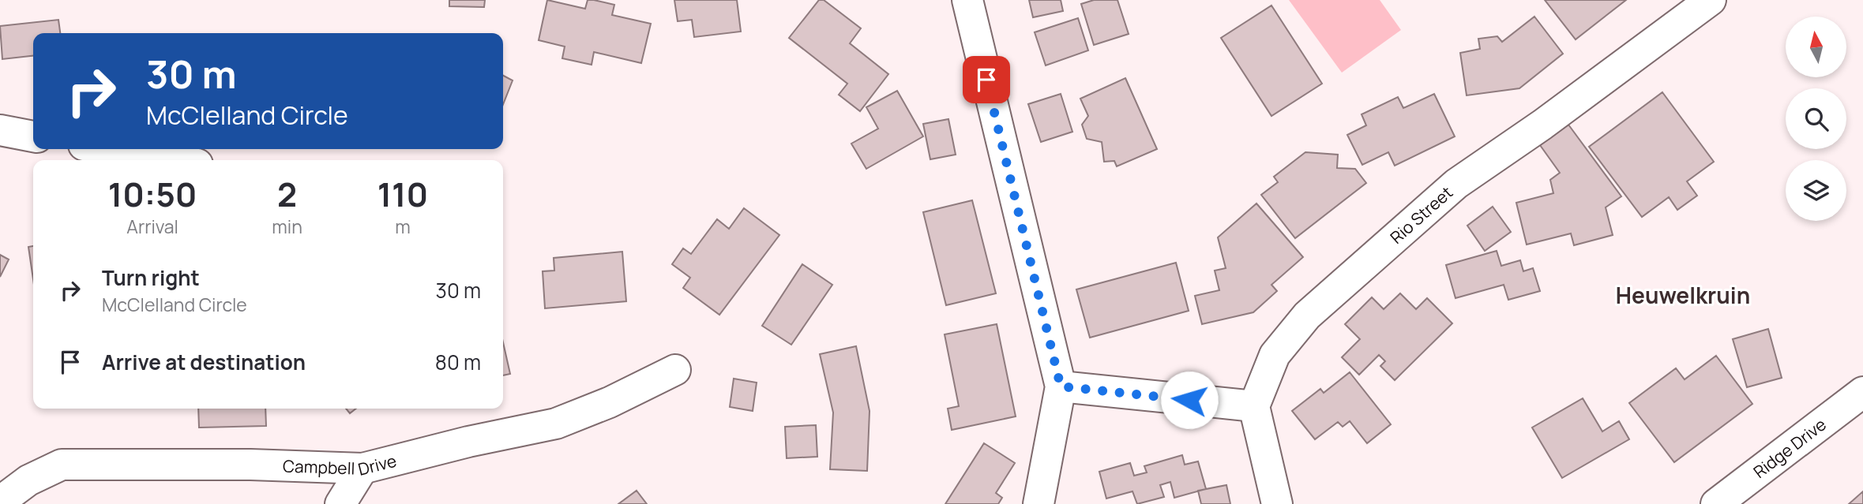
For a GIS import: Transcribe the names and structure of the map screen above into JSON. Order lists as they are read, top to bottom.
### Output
{
  "streets": {
    "street": ["Rio Street", "Ridge Drive", "Campbell Drive"]
  },
  "districts": ["Heuwelkruin"],
  "north": "top",
  "page": {
    "turn": ["30 m", "McClelland Circle"],
    "eta": [
      "10:50",
      "Arrival",
      "2",
      "min",
      "110",
      "m"
    ],
    "list": [
      {
        "name": "Turn right",
        "note": "McClelland Circle",
        "value": "30 m"
      },
      {
        "name": "Arrive at destination",
        "value": "80 m"
      }
    ]
  }
}
